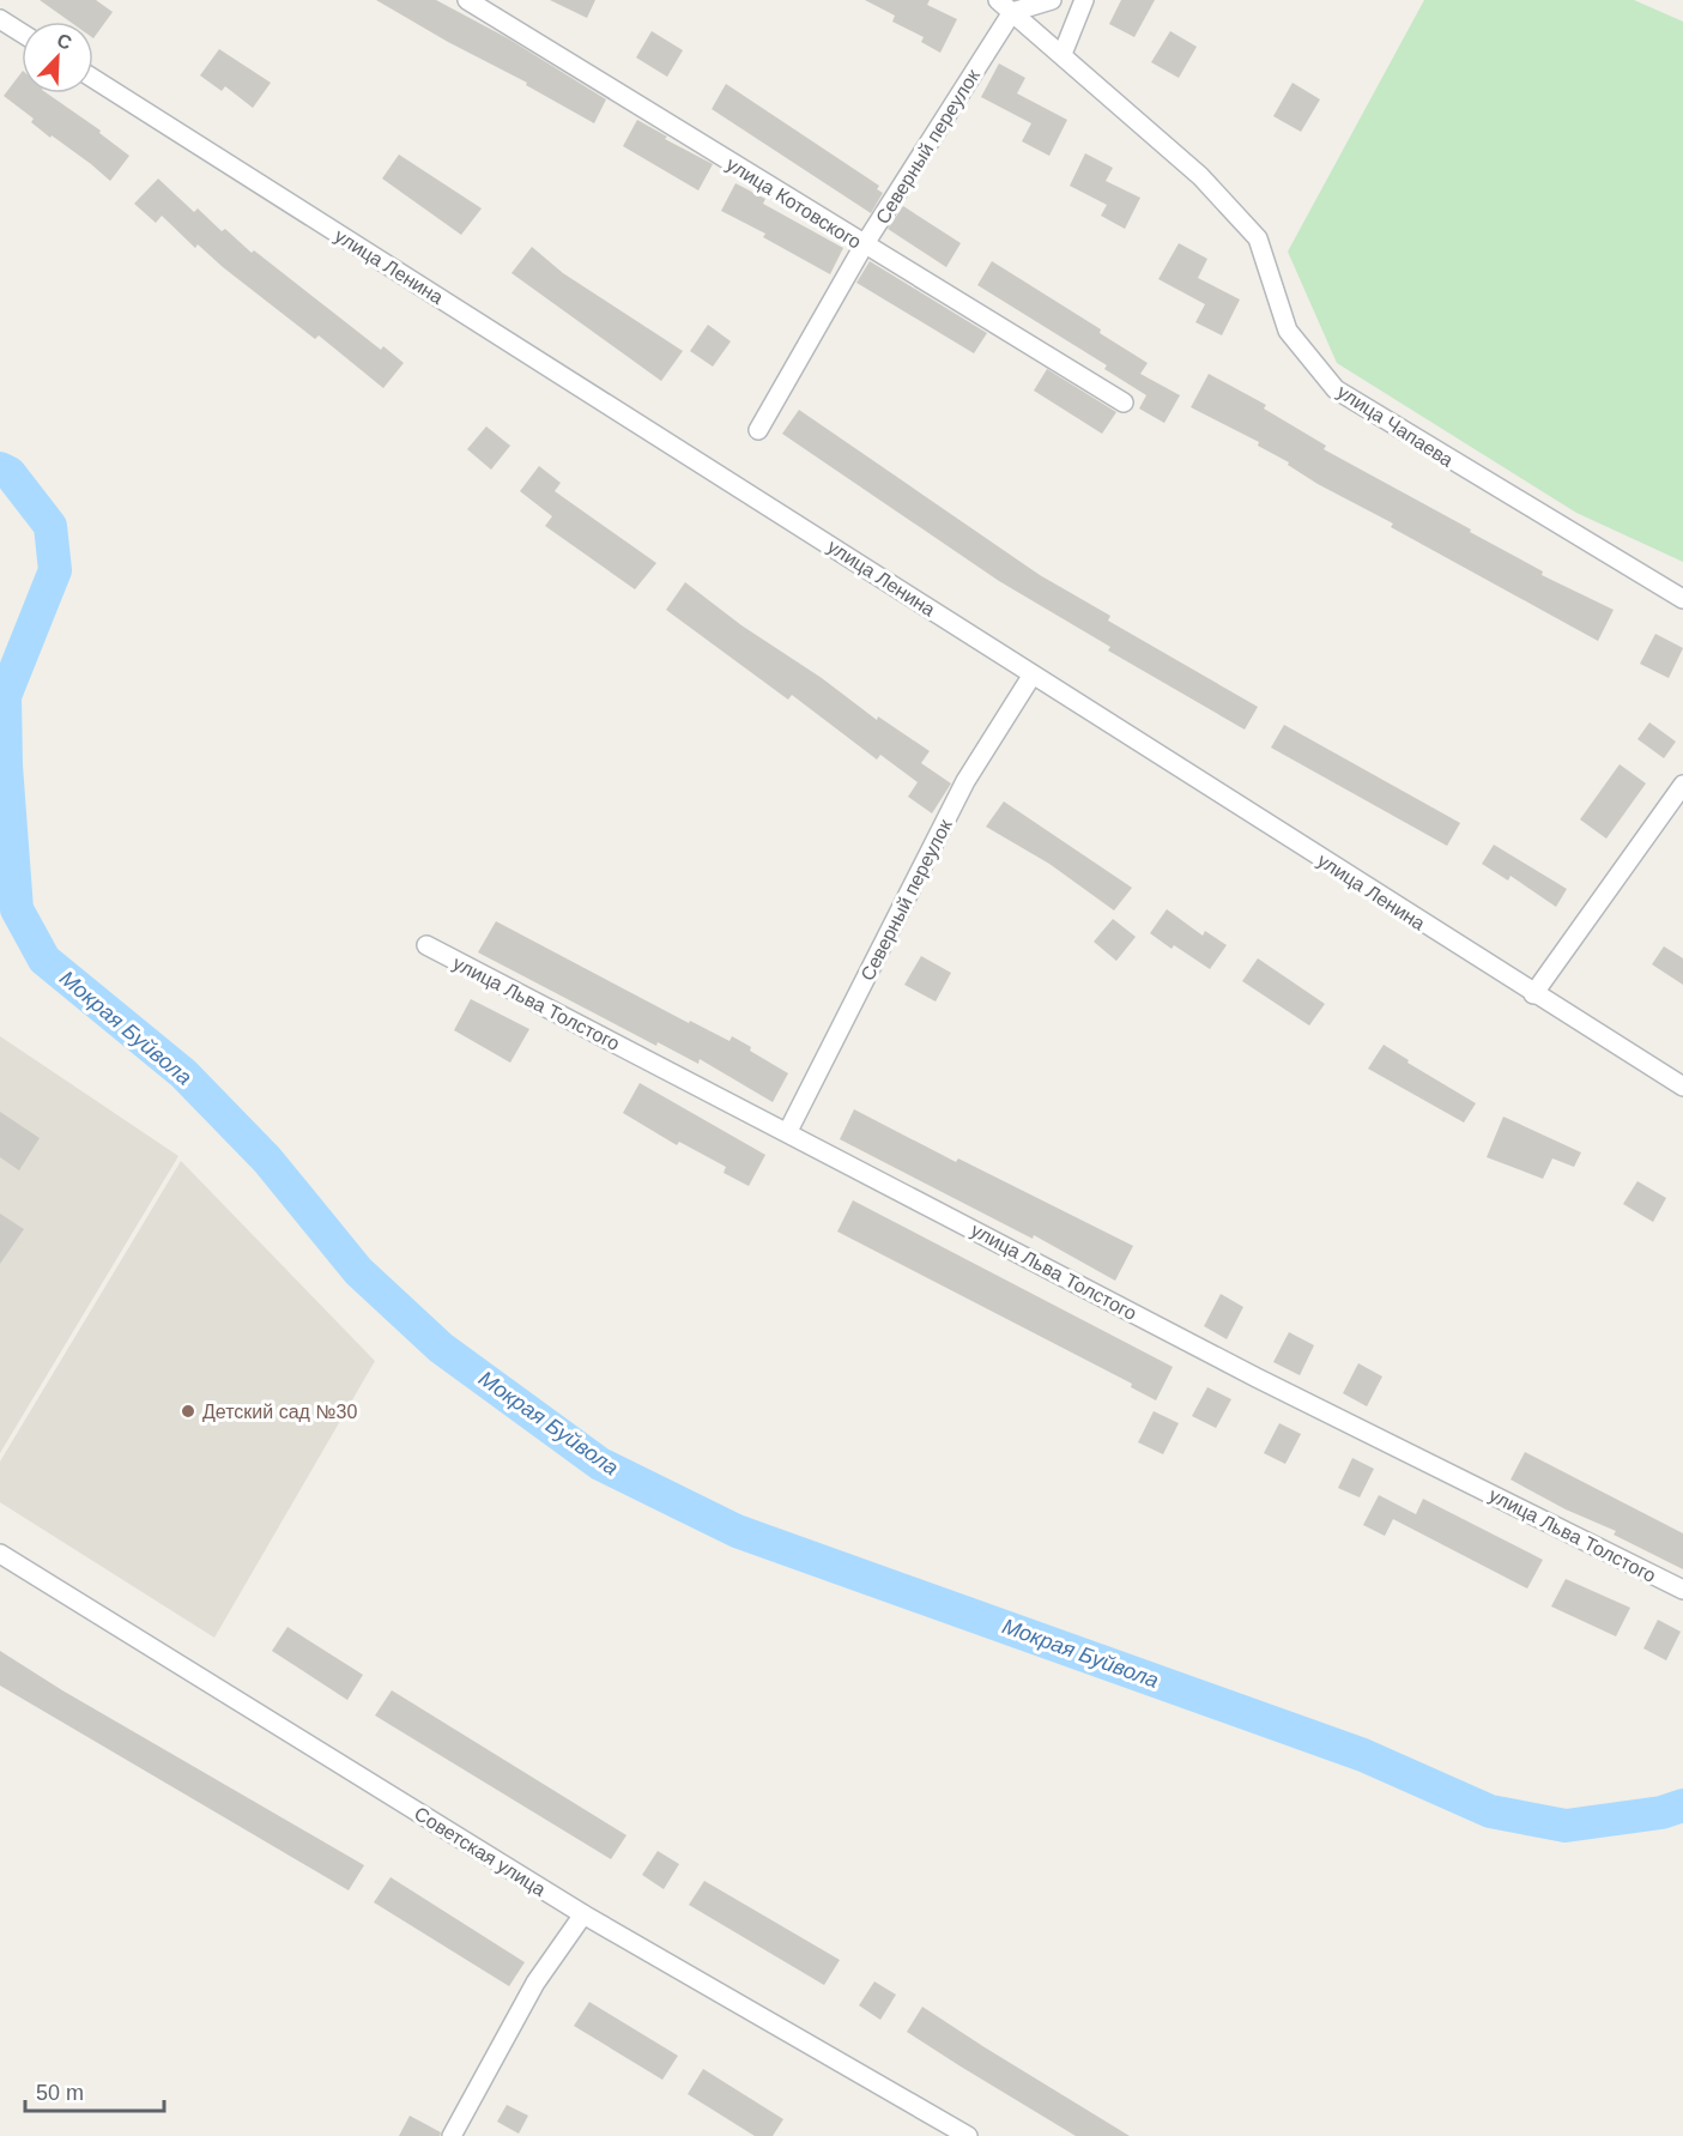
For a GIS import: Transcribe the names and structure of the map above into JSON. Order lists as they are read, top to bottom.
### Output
{
  "streets": {
    "street": [
      "Северный переулок",
      "улица Котовского",
      "улица Ленина",
      "улица Чапаева",
      "улица Льва Толстого",
      "Советская улица"
    ]
  },
  "crossings": [
    ["Северный переулок", "улица Котовского"],
    ["Северный переулок", "улица Ленина"],
    ["Северный переулок", "улица Чапаева"],
    ["Северный переулок", "улица Льва Толстого"]
  ],
  "water": ["Мокрая Буйвола"],
  "places": ["Детский сад №30"],
  "scale_bar": "50 m",
  "north": "top right"
}
